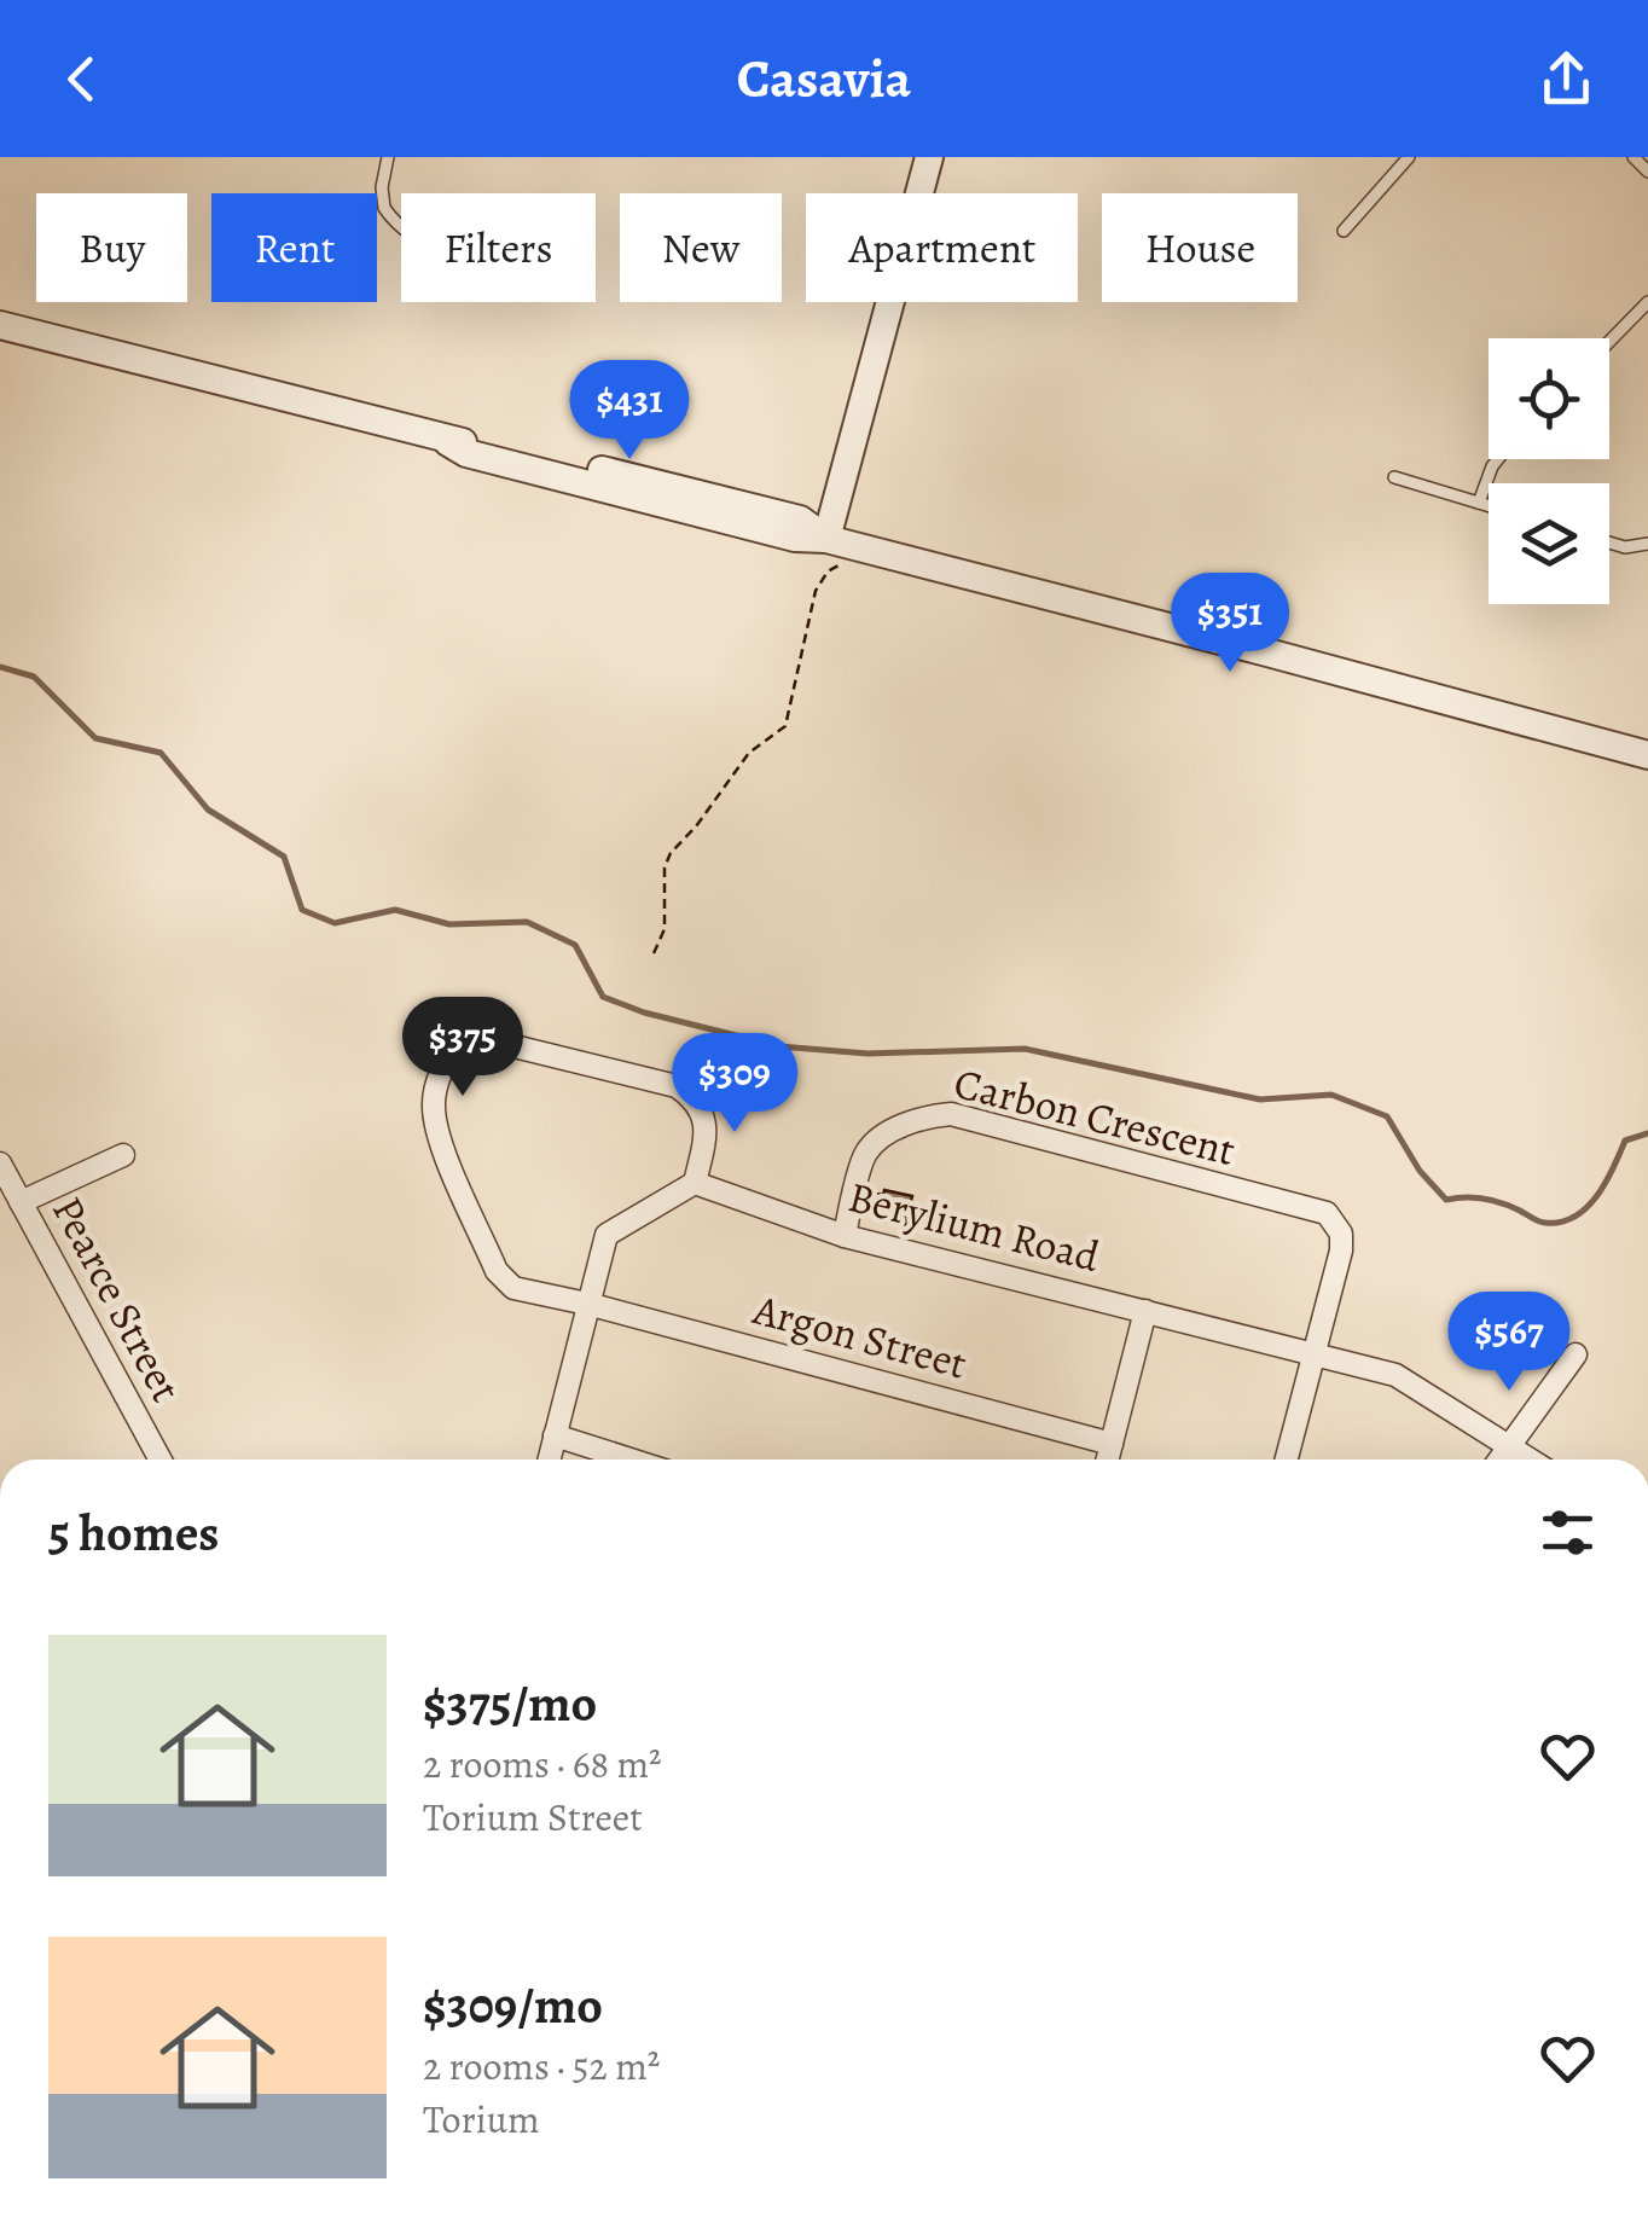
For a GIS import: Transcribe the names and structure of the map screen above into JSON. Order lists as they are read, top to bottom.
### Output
{
  "streets": {
    "street": [
      "Carbon Crescent",
      "Berylium Road",
      "Pearce Street",
      "Argon Street"
    ]
  },
  "crossings": [
    ["Carbon Crescent", "Berylium Road"],
    ["Berylium Road", "Argon Street"]
  ],
  "page": {
    "header": "Casavia",
    "chip": [
      "Buy",
      "Rent",
      "Filters",
      "New",
      "Apartment",
      "House"
    ],
    "price": [
      "$431",
      "$351",
      "$375",
      "$309",
      "$567"
    ],
    "heading": "5 homes",
    "list": [
      {
        "name": "$375/mo",
        "note": "2 rooms · 68 m² · Torium Street"
      },
      {
        "name": "$309/mo",
        "note": "2 rooms · 52 m² · Torium"
      }
    ]
  }
}
